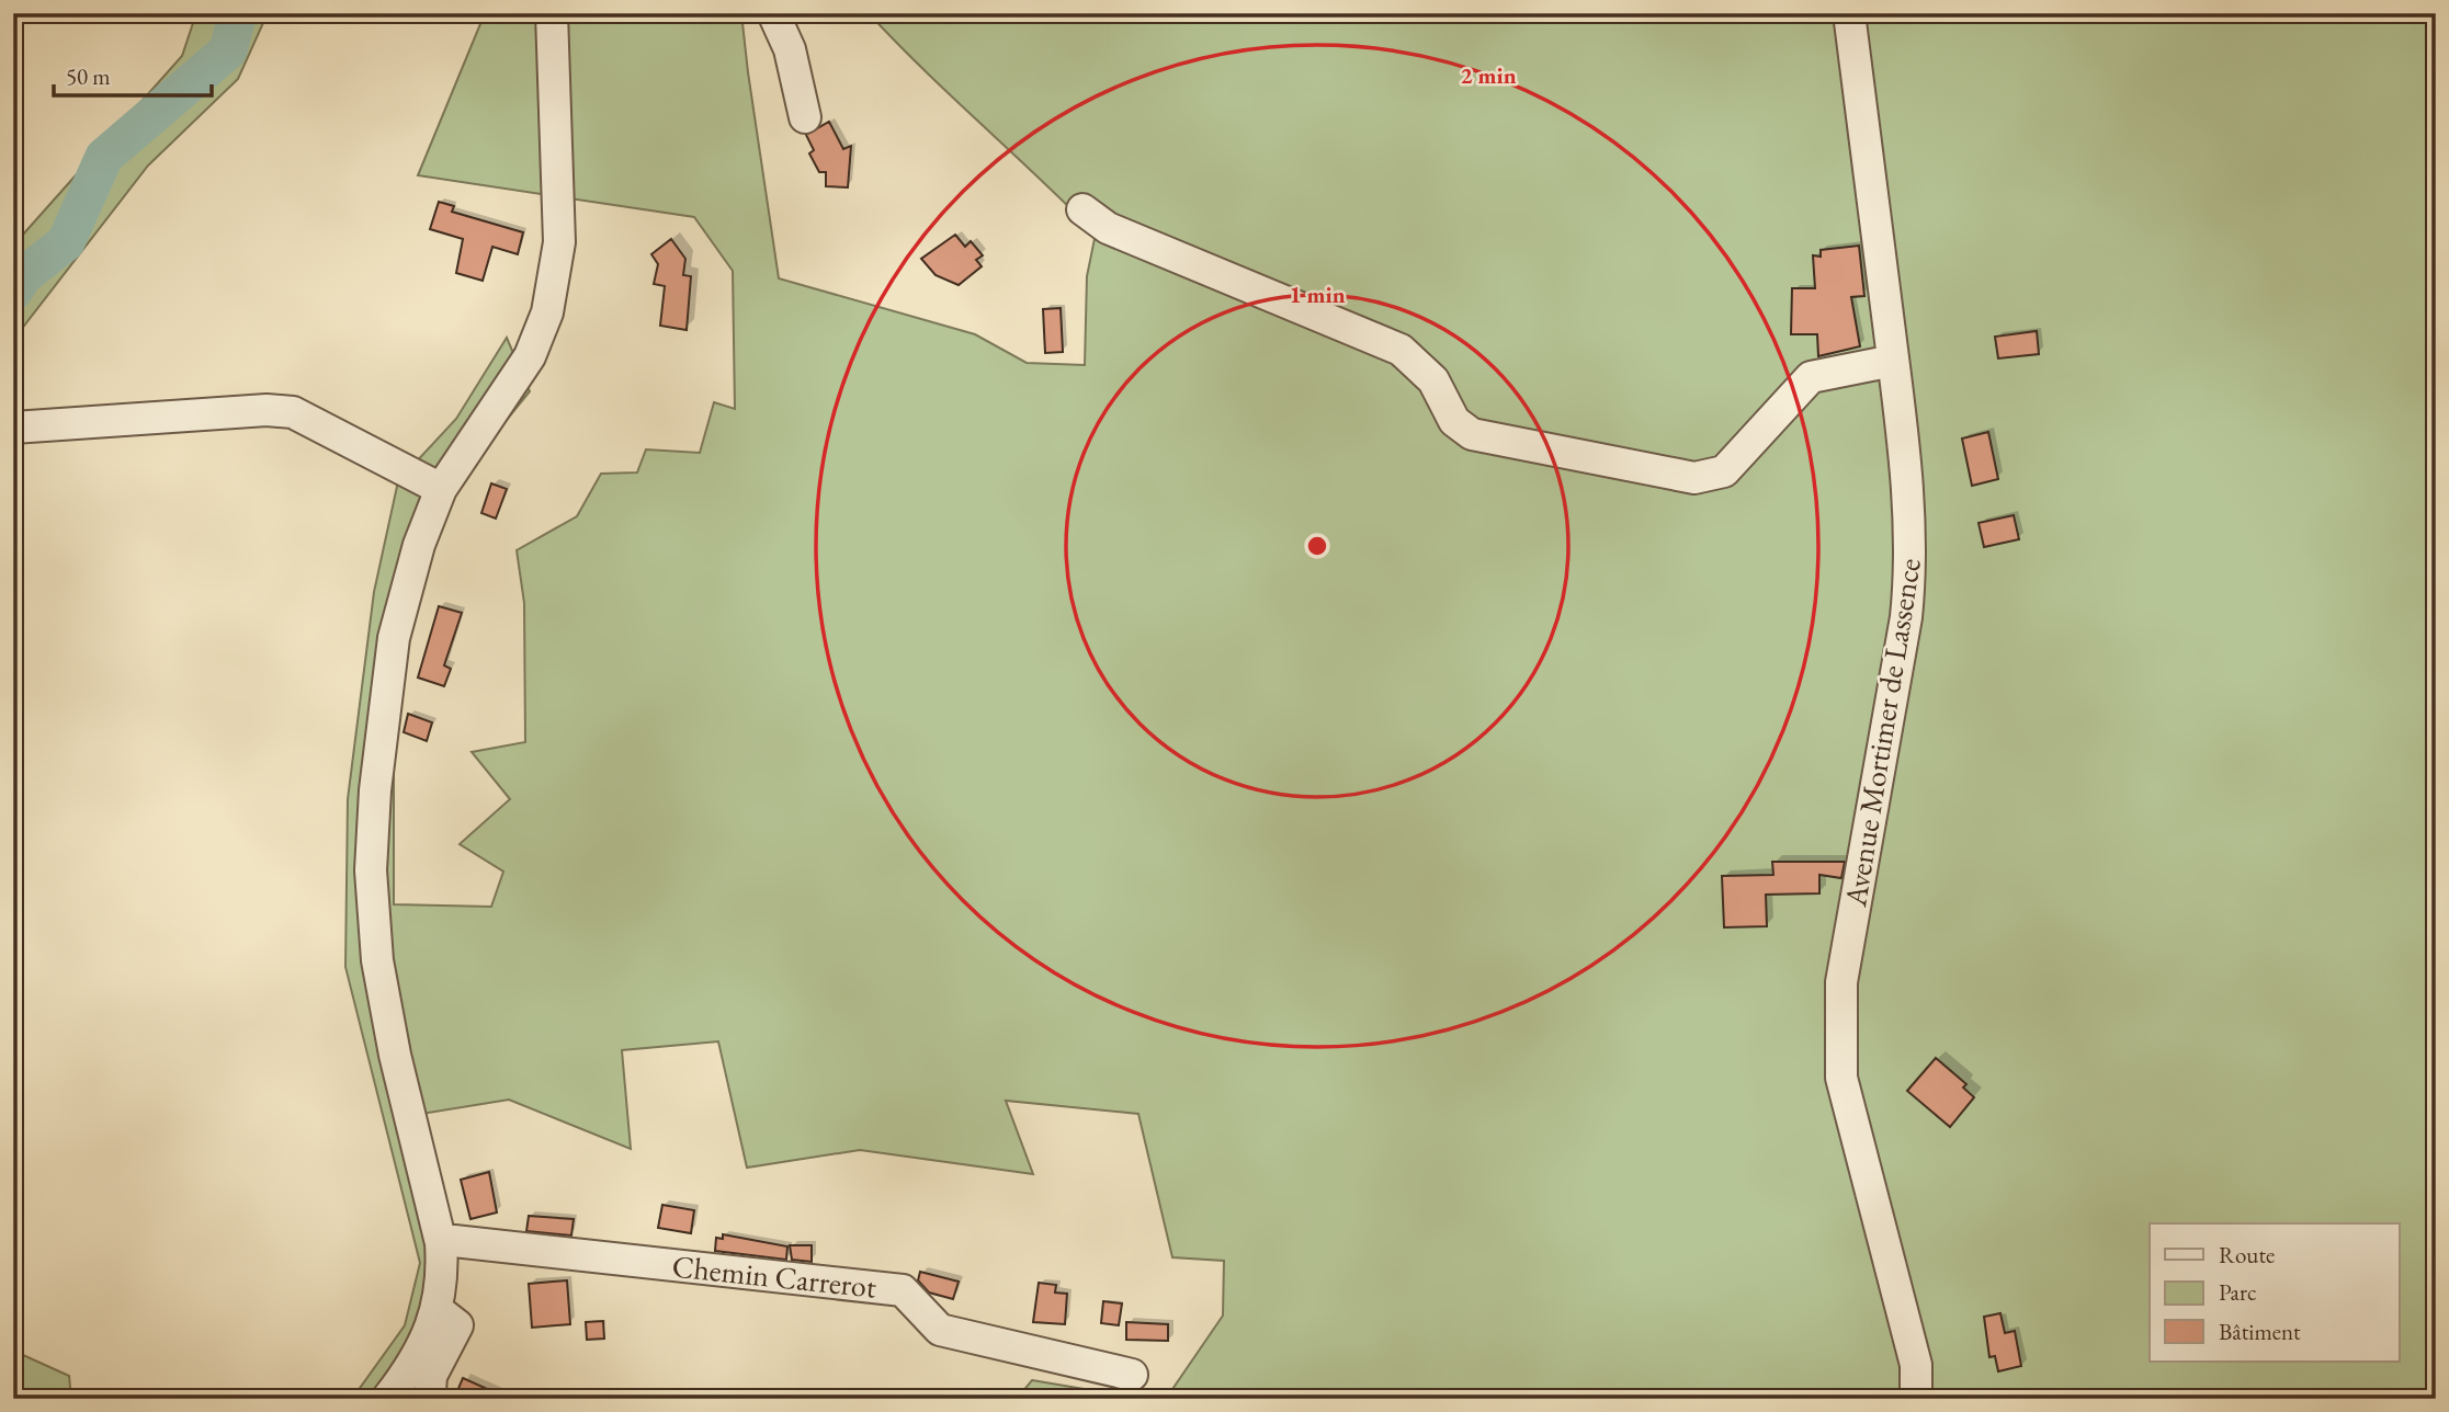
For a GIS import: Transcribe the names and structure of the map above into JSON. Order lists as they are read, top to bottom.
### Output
{
  "streets": {
    "street": ["Avenue Mortimer de Lassence", "Chemin Carrerot"]
  },
  "legend": ["Route", "Parc", "Bâtiment"],
  "scale_bar": "50 m",
  "rings": ["2 min", "1 min"]
}
